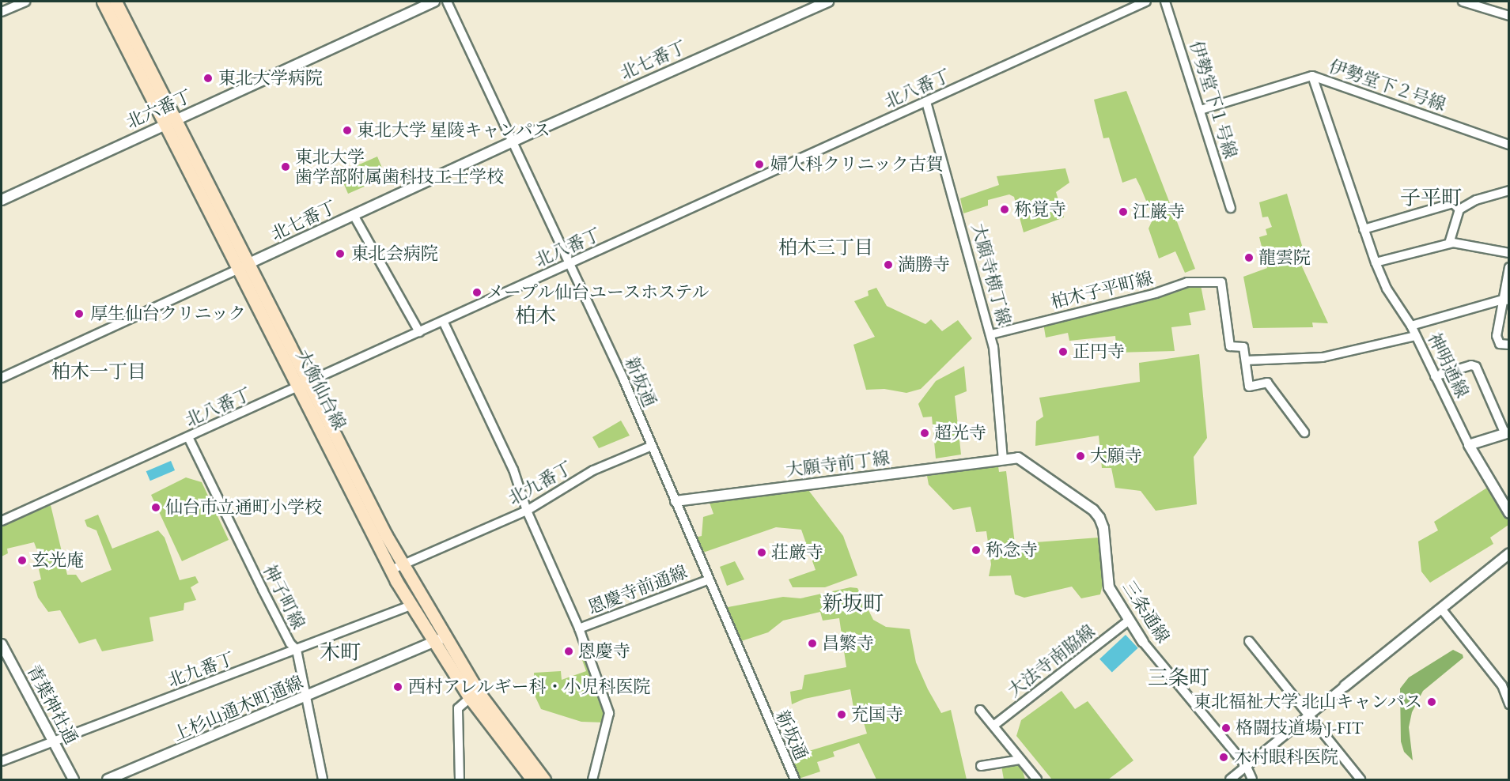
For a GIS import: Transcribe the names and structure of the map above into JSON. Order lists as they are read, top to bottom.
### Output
{
  "streets": {
    "main road": ["大衡仙台線"],
    "street": [
      "北七番丁",
      "伊勢堂下２号線",
      "北八番丁",
      "伊勢堂下１号線",
      "北六番丁",
      "大願寺横丁線",
      "柏木子平町線",
      "神明通線",
      "新坂通",
      "大願寺前丁線",
      "北九番丁",
      "恩慶寺前通線",
      "神子町線",
      "三条通線",
      "大法寺南脇線",
      "青葉神社通",
      "上杉山通木町通線"
    ]
  },
  "crossings": [
    ["北七番丁", "新坂通"],
    ["北七番丁", "大衡仙台線"],
    ["伊勢堂下２号線", "伊勢堂下１号線"],
    ["伊勢堂下２号線", "神明通線"],
    ["北八番丁", "大願寺横丁線"],
    ["北八番丁", "新坂通"],
    ["北八番丁", "大衡仙台線"],
    ["北八番丁", "神子町線"],
    ["北六番丁", "大衡仙台線"],
    ["大願寺横丁線", "柏木子平町線"],
    ["大願寺横丁線", "大願寺前丁線"],
    ["大願寺横丁線", "三条通線"],
    ["新坂通", "大願寺前丁線"],
    ["新坂通", "北九番丁"],
    ["新坂通", "恩慶寺前通線"],
    ["大衡仙台線", "北九番丁"],
    ["大衡仙台線", "上杉山通木町通線"],
    ["大願寺前丁線", "三条通線"],
    ["北九番丁", "神子町線"],
    ["北九番丁", "青葉神社通"],
    ["神子町線", "上杉山通木町通線"],
    ["三条通線", "大法寺南脇線"]
  ],
  "districts": [
    "子平町",
    "柏木三丁目",
    "柏木",
    "柏木一丁目",
    "新坂町",
    "木町",
    "三条町"
  ],
  "places": [
    "東北大学病院",
    "東北大学 星陵キャンパス",
    "婦人科クリニック古賀",
    "東北大学 歯学部附属歯科技工士学校",
    "称覚寺",
    "江巌寺",
    "東北会病院",
    "龍雲院",
    "満勝寺",
    "メープル仙台ユースホステル",
    "厚生仙台クリニック",
    "正円寺",
    "超光寺",
    "大願寺",
    "仙台市立通町小学校",
    "称念寺",
    "荘厳寺",
    "玄光庵",
    "昌繁寺",
    "恩慶寺",
    "西村アレルギー科・小児科医院",
    "東北福祉大学 北山キャンパス",
    "充国寺",
    "格闘技道場 J-FIT",
    "木村眼科医院"
  ]
}
